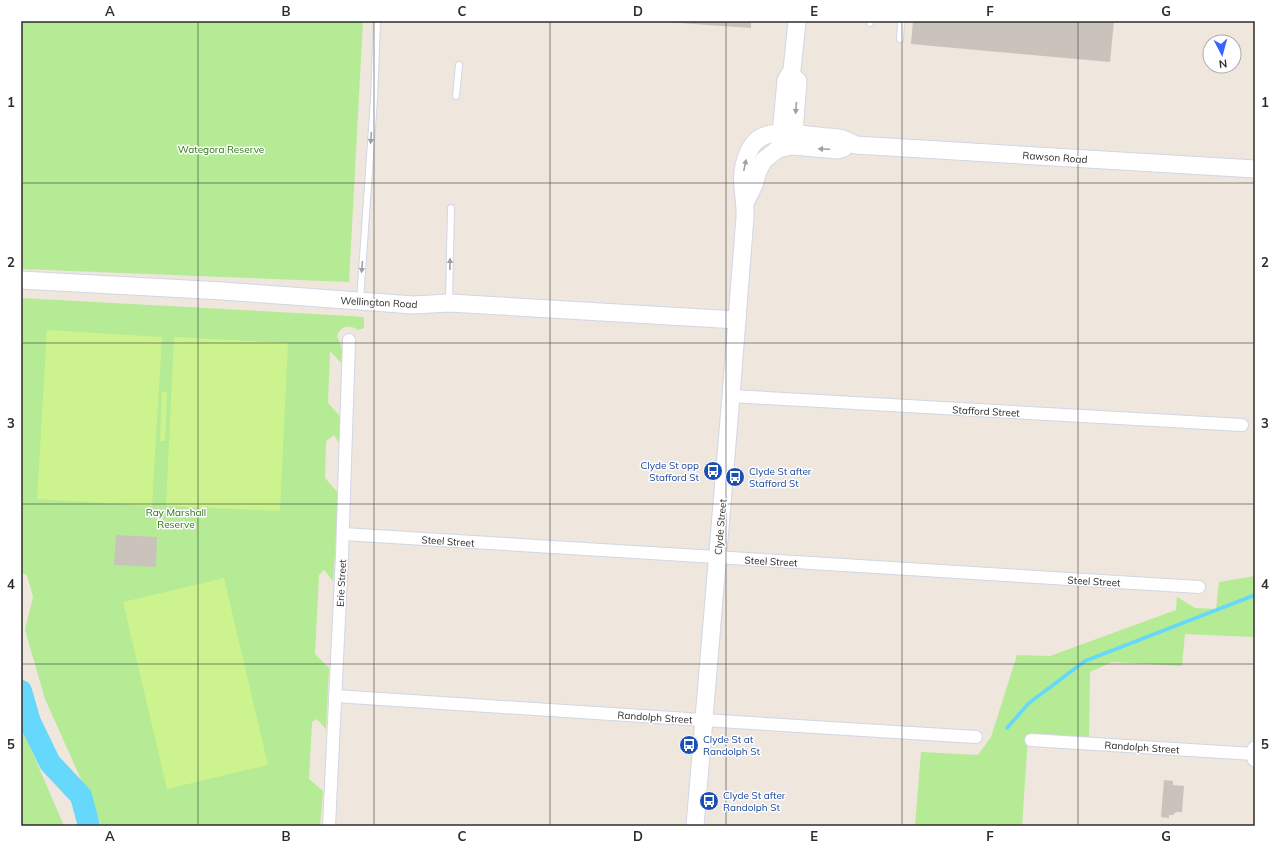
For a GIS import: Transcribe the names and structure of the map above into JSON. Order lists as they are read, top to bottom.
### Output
{
  "streets": {
    "main road": ["Rawson Road", "Wellington Road", "Clyde Street"],
    "street": [
      "Stafford Street",
      "Steel Street",
      "Erie Street",
      "Randolph Street"
    ]
  },
  "crossings": [
    ["Rawson Road", "Clyde Street"],
    ["Wellington Road", "Clyde Street"],
    ["Stafford Street", "Clyde Street"],
    ["Clyde Street", "Steel Street"],
    ["Clyde Street", "Randolph Street"],
    ["Steel Street", "Erie Street"],
    ["Erie Street", "Randolph Street"]
  ],
  "parks": ["Wategora Reserve", "Ray Marshall Reserve"],
  "places": {
    "bus stop": [
      "Clyde St opp Stafford St",
      "Clyde St after Stafford St",
      "Clyde St at Randolph St",
      "Clyde St after Randolph St"
    ]
  },
  "north": "bottom",
  "grid": {
    "columns": [
      "A",
      "B",
      "C",
      "D",
      "E",
      "F",
      "G"
    ],
    "rows": [
      "1",
      "2",
      "3",
      "4",
      "5"
    ]
  }
}
